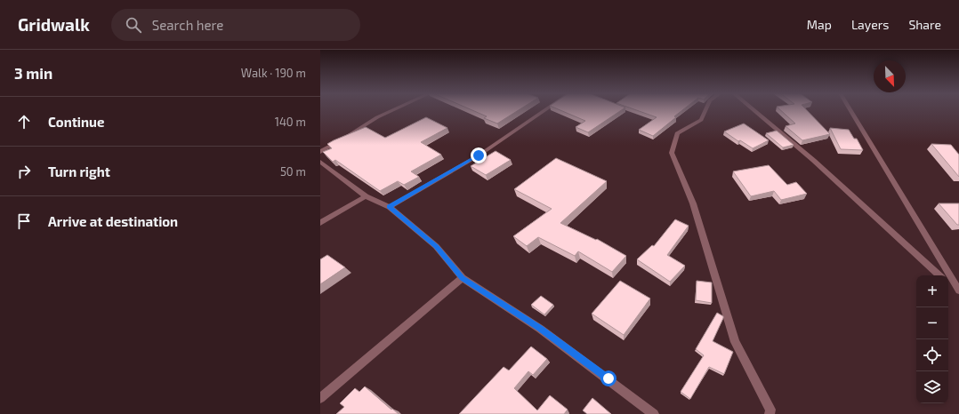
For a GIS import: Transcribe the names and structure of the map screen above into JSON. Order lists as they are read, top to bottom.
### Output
{
  "north": "bottom right",
  "page": {
    "header": "Gridwalk",
    "search": "Search here",
    "nav": ["Map", "Layers", "Share"],
    "heading": ["3 min", "Walk · 190 m"],
    "list": [
      ["Continue", "140 m"],
      ["Turn right", "50 m"],
      "Arrive at destination"
    ],
    "map_buttons": ["+", "−"]
  }
}
